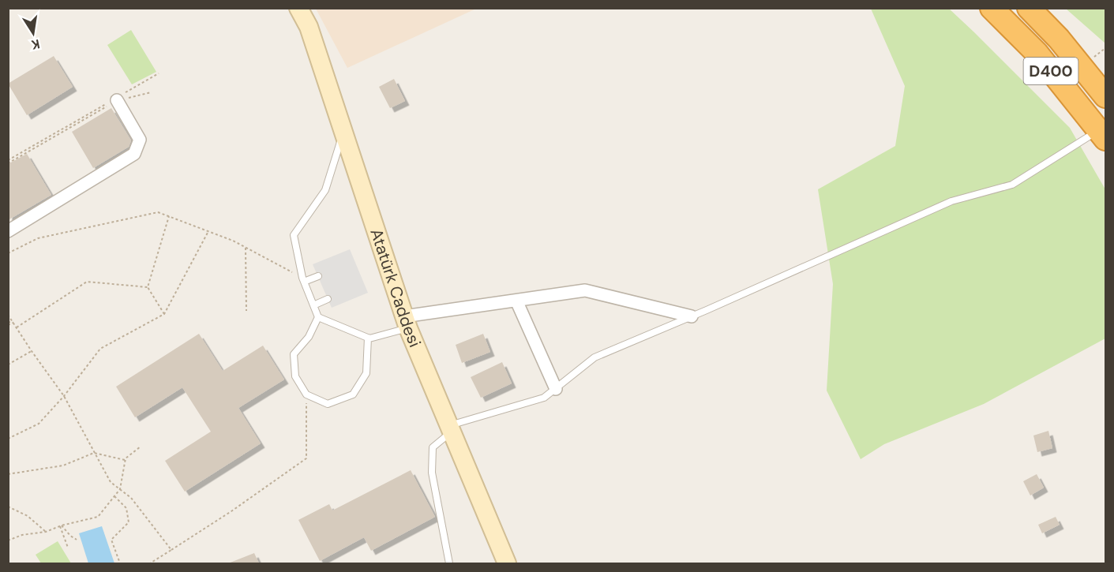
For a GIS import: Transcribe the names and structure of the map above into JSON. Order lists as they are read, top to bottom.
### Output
{
  "streets": {
    "highway": ["D400"],
    "street": ["Atatürk Caddesi"]
  },
  "north": "bottom"
}
